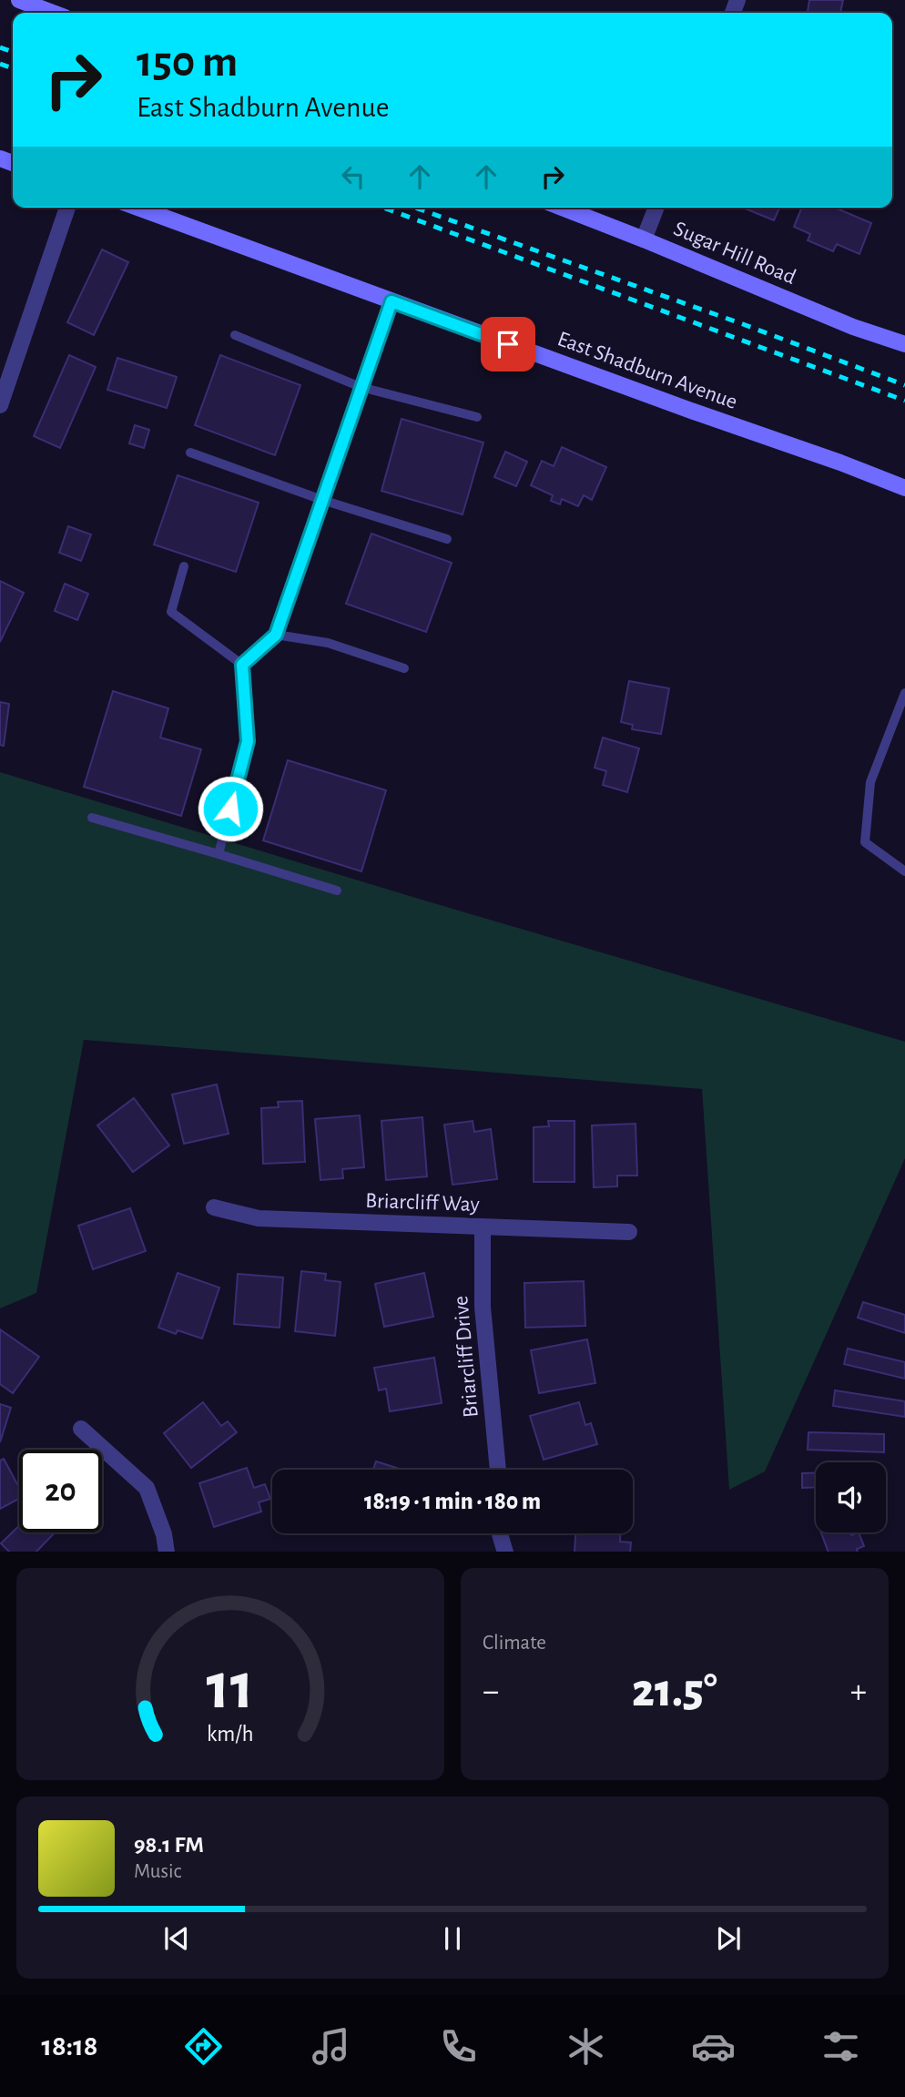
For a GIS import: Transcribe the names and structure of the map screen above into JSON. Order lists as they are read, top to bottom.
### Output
{
  "streets": {
    "street": [
      "Sugar Hill Road",
      "East Shadburn Avenue",
      "Briarcliff Way",
      "Briarcliff Drive"
    ]
  },
  "crossings": [
    ["Briarcliff Way", "Briarcliff Drive"]
  ],
  "page": {
    "turn": ["150 m", "East Shadburn Avenue"],
    "limit": "20",
    "trip": "18:19 · 1 min · 180 m",
    "tile": "Climate",
    "heat": ["−", "21.5°", "+"],
    "song": ["98.1 FM", "Music"],
    "tabs": "18:18",
    "gauge": ["11", "km/h"]
  }
}
